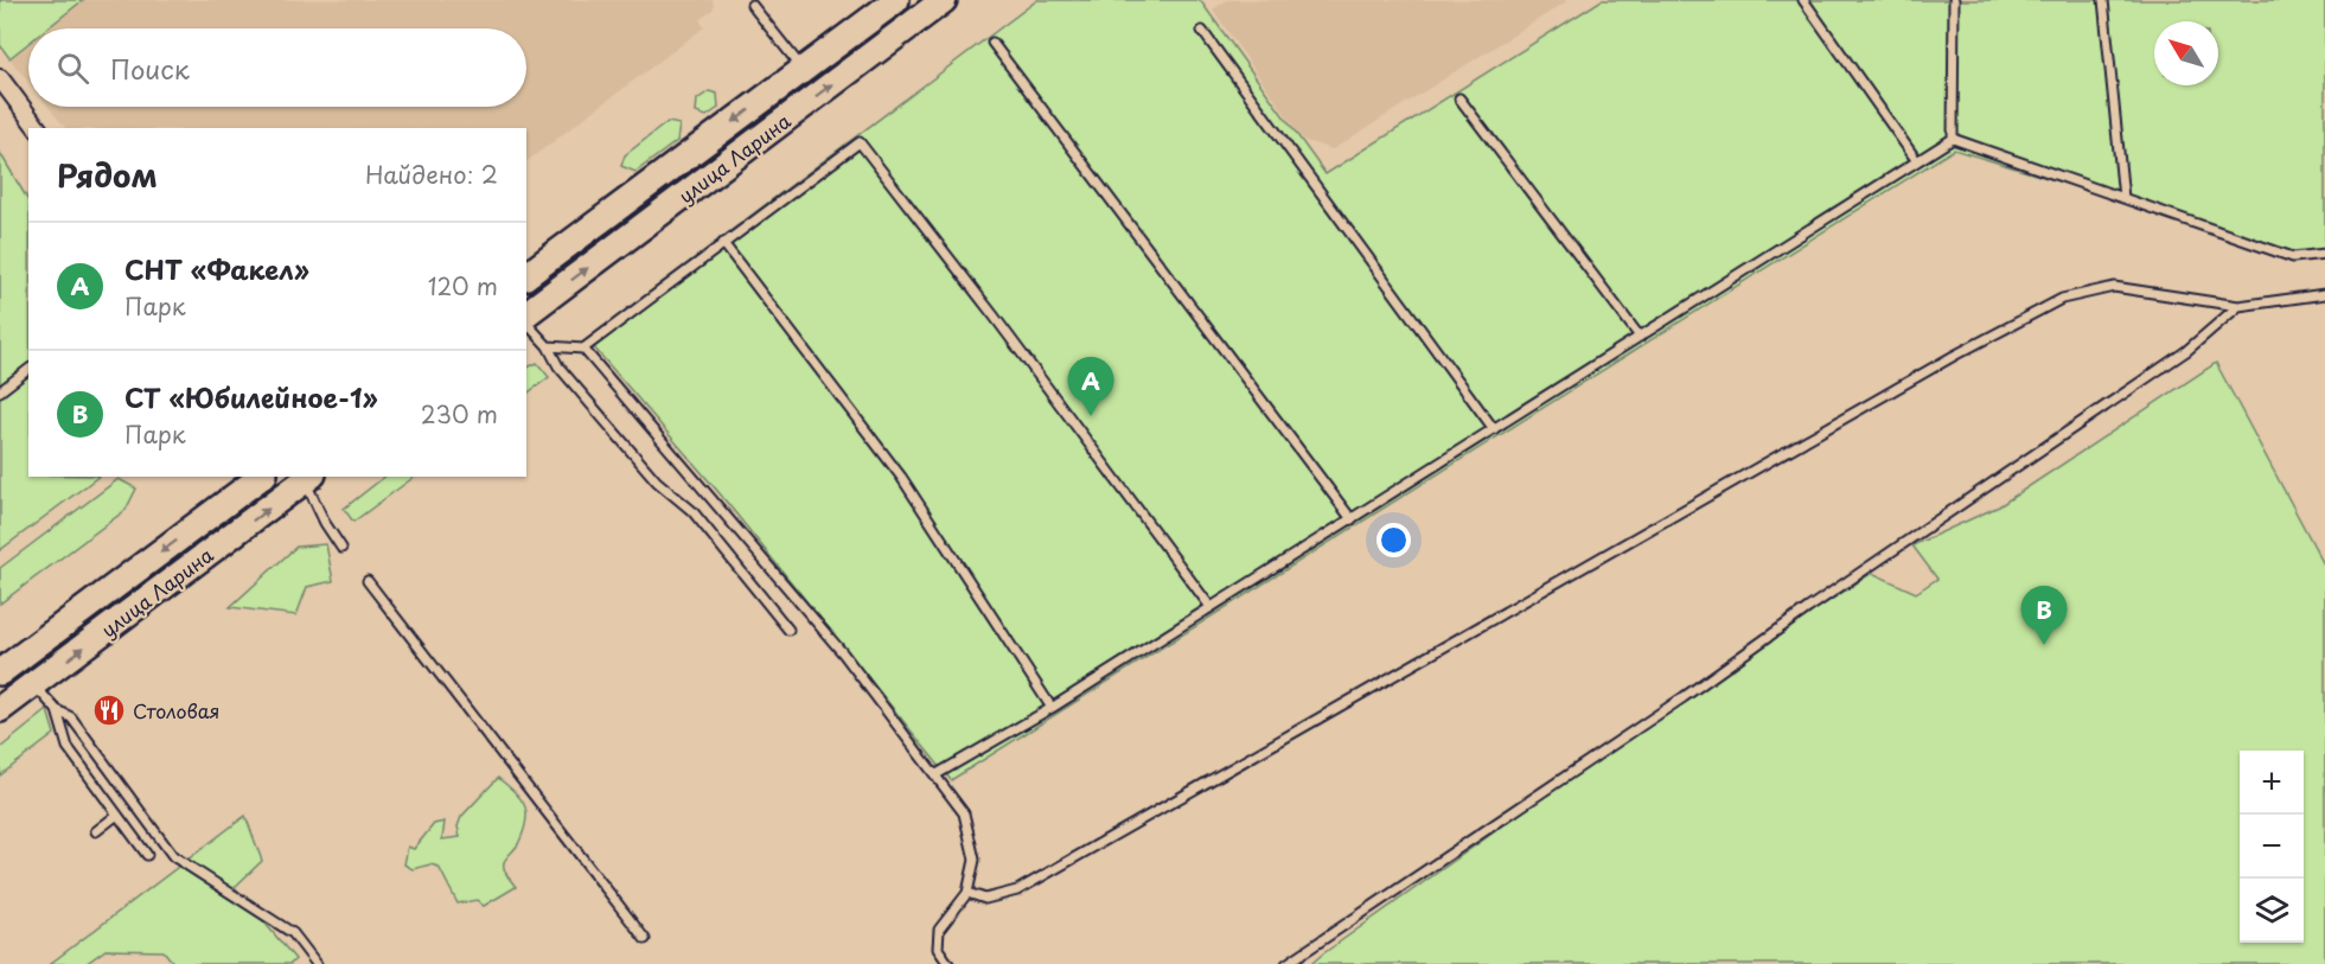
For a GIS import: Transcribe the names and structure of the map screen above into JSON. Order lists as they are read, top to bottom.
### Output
{
  "streets": {
    "main road": ["улица Ларина"]
  },
  "places": {
    "restaurant": ["Столовая"]
  },
  "north": "top left",
  "page": {
    "search": "Поиск",
    "heading": ["Рядом", "Найдено: 2"],
    "list": [
      {
        "mark": "A",
        "name": "СНТ «Факел»",
        "note": "Парк",
        "value": "120 m"
      },
      {
        "mark": "B",
        "name": "СТ «Юбилейное-1»",
        "note": "Парк",
        "value": "230 m"
      }
    ],
    "pins": ["A", "B"],
    "map_buttons": ["+", "−"]
  }
}
